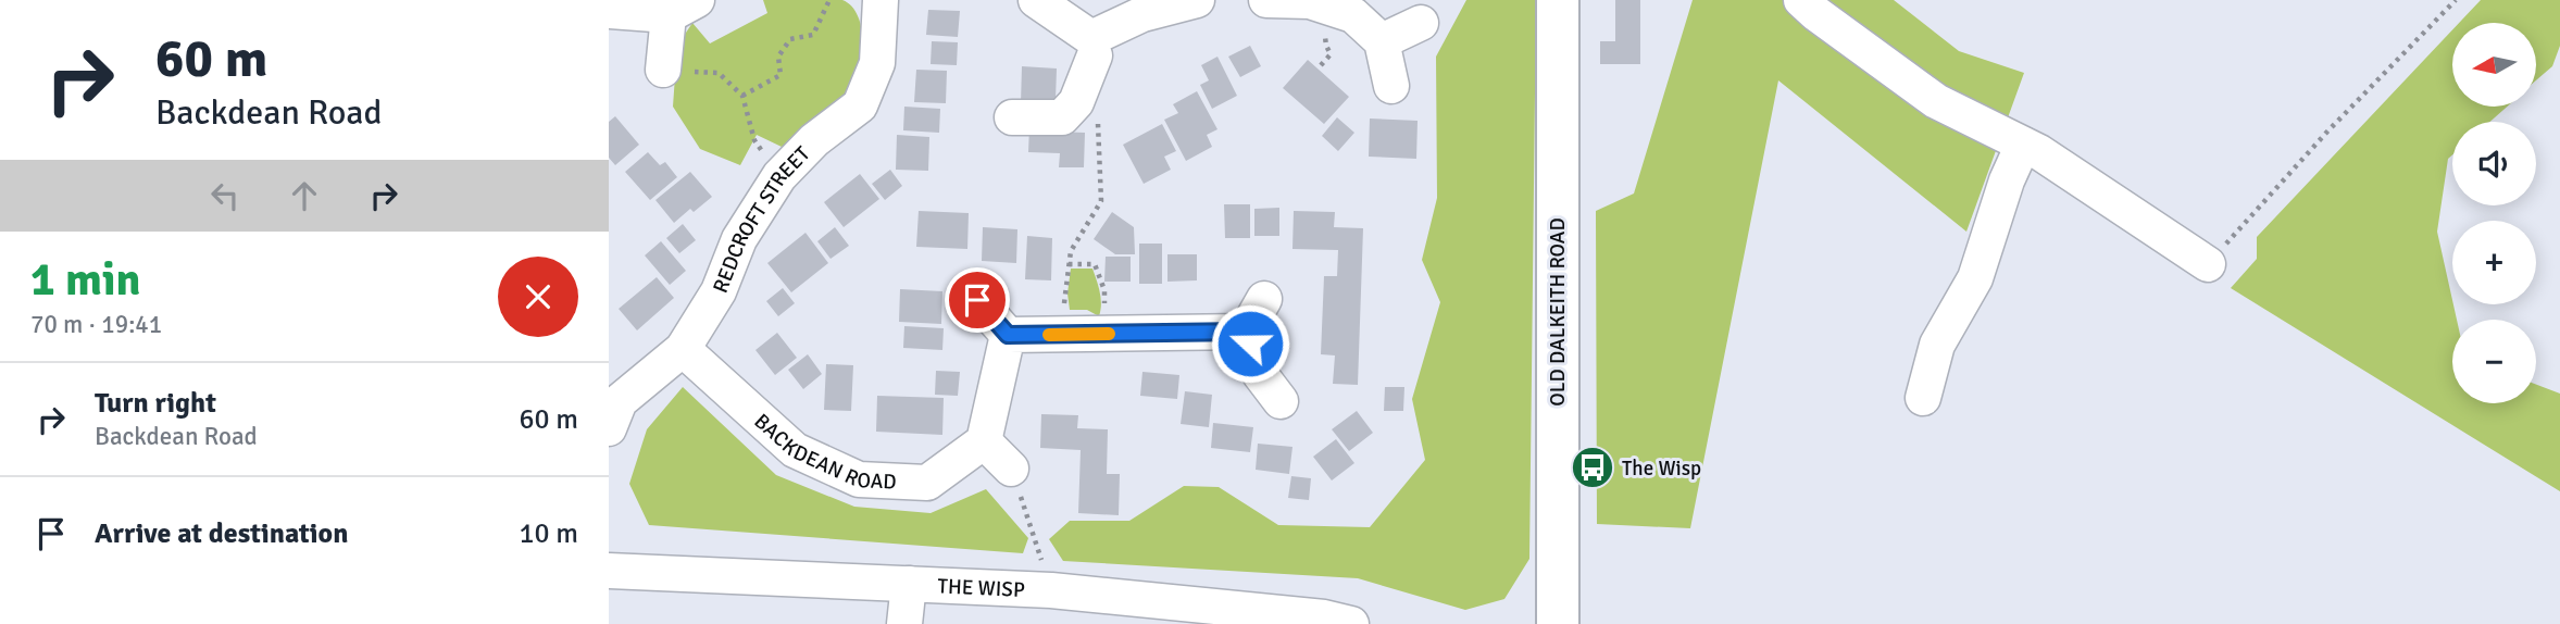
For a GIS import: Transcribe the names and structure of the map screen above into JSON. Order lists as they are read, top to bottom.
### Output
{
  "streets": {
    "main road": ["OLD DALKEITH ROAD"],
    "street": ["REDCROFT STREET", "BACKDEAN ROAD", "THE WISP"]
  },
  "crossings": [
    ["REDCROFT STREET", "BACKDEAN ROAD"]
  ],
  "places": {
    "bus stop": ["The Wisp"]
  },
  "north": "left",
  "page": {
    "turn": ["60 m", "Backdean Road"],
    "map_buttons": ["+", "−"],
    "heading": ["1 min", "70 m · 19:41"],
    "list": [
      {
        "name": "Turn right",
        "note": "Backdean Road",
        "value": "60 m"
      },
      {
        "name": "Arrive at destination",
        "value": "10 m"
      }
    ]
  }
}
